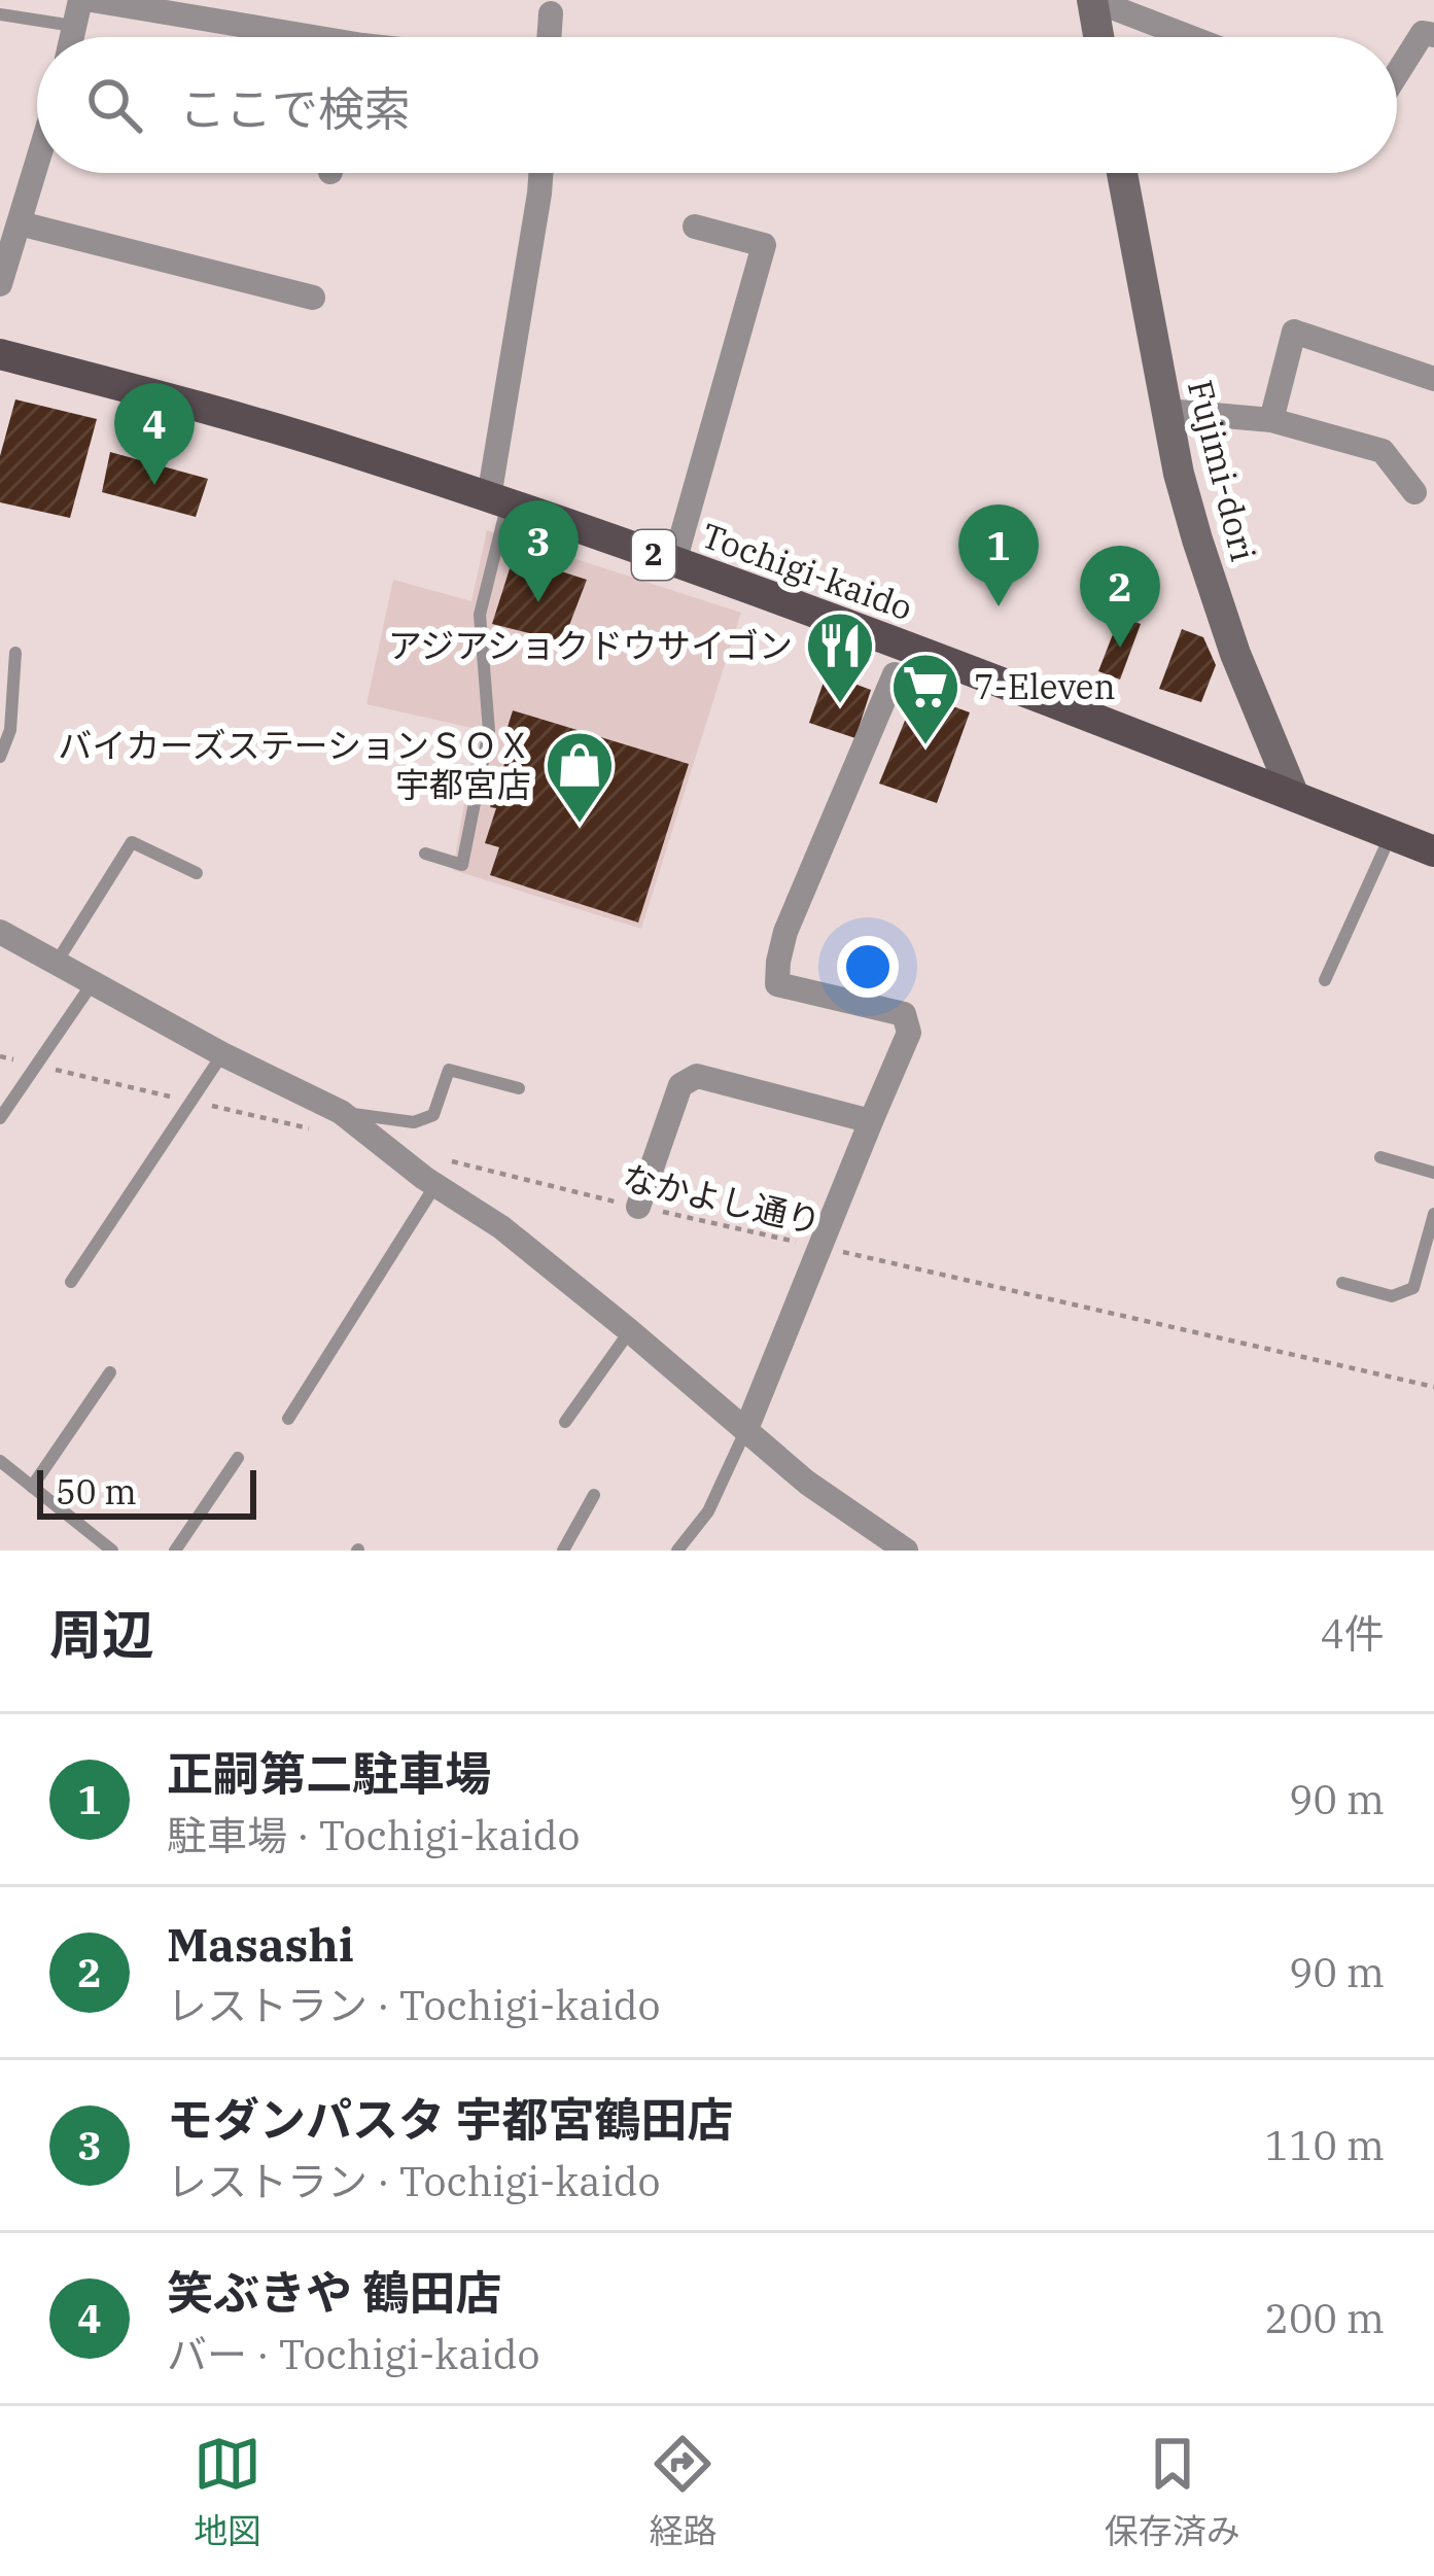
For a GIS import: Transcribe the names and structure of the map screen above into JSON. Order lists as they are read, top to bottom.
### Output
{
  "streets": {
    "main road": ["2", "Tochigi-kaido"],
    "street": ["Fujimi-dori"],
    "path": ["なかよし通り"]
  },
  "crossings": [
    ["Fujimi-dori", "Tochigi-kaido"]
  ],
  "places": {
    "restaurant": ["アジアショクドウサイゴン"],
    "supermarket": ["7-Eleven"],
    "shop": ["バイカーズステーションＳＯＸ 宇都宮店"]
  },
  "scale_bar": "50 m",
  "page": {
    "search": "ここで検索",
    "pins": [
      "4",
      "3",
      "1",
      "2"
    ],
    "scale": "50 m",
    "heading": ["周辺", "4件"],
    "list": [
      {
        "mark": "1",
        "name": "正嗣第二駐車場",
        "note": "駐車場 · Tochigi-kaido",
        "value": "90 m"
      },
      {
        "mark": "2",
        "name": "Masashi",
        "note": "レストラン · Tochigi-kaido",
        "value": "90 m"
      },
      {
        "mark": "3",
        "name": "モダンパスタ 宇都宮鶴田店",
        "note": "レストラン · Tochigi-kaido",
        "value": "110 m"
      },
      {
        "mark": "4",
        "name": "笑ぶきや 鶴田店",
        "note": "バー · Tochigi-kaido",
        "value": "200 m"
      }
    ],
    "nav": ["地図", "経路", "保存済み"]
  }
}
